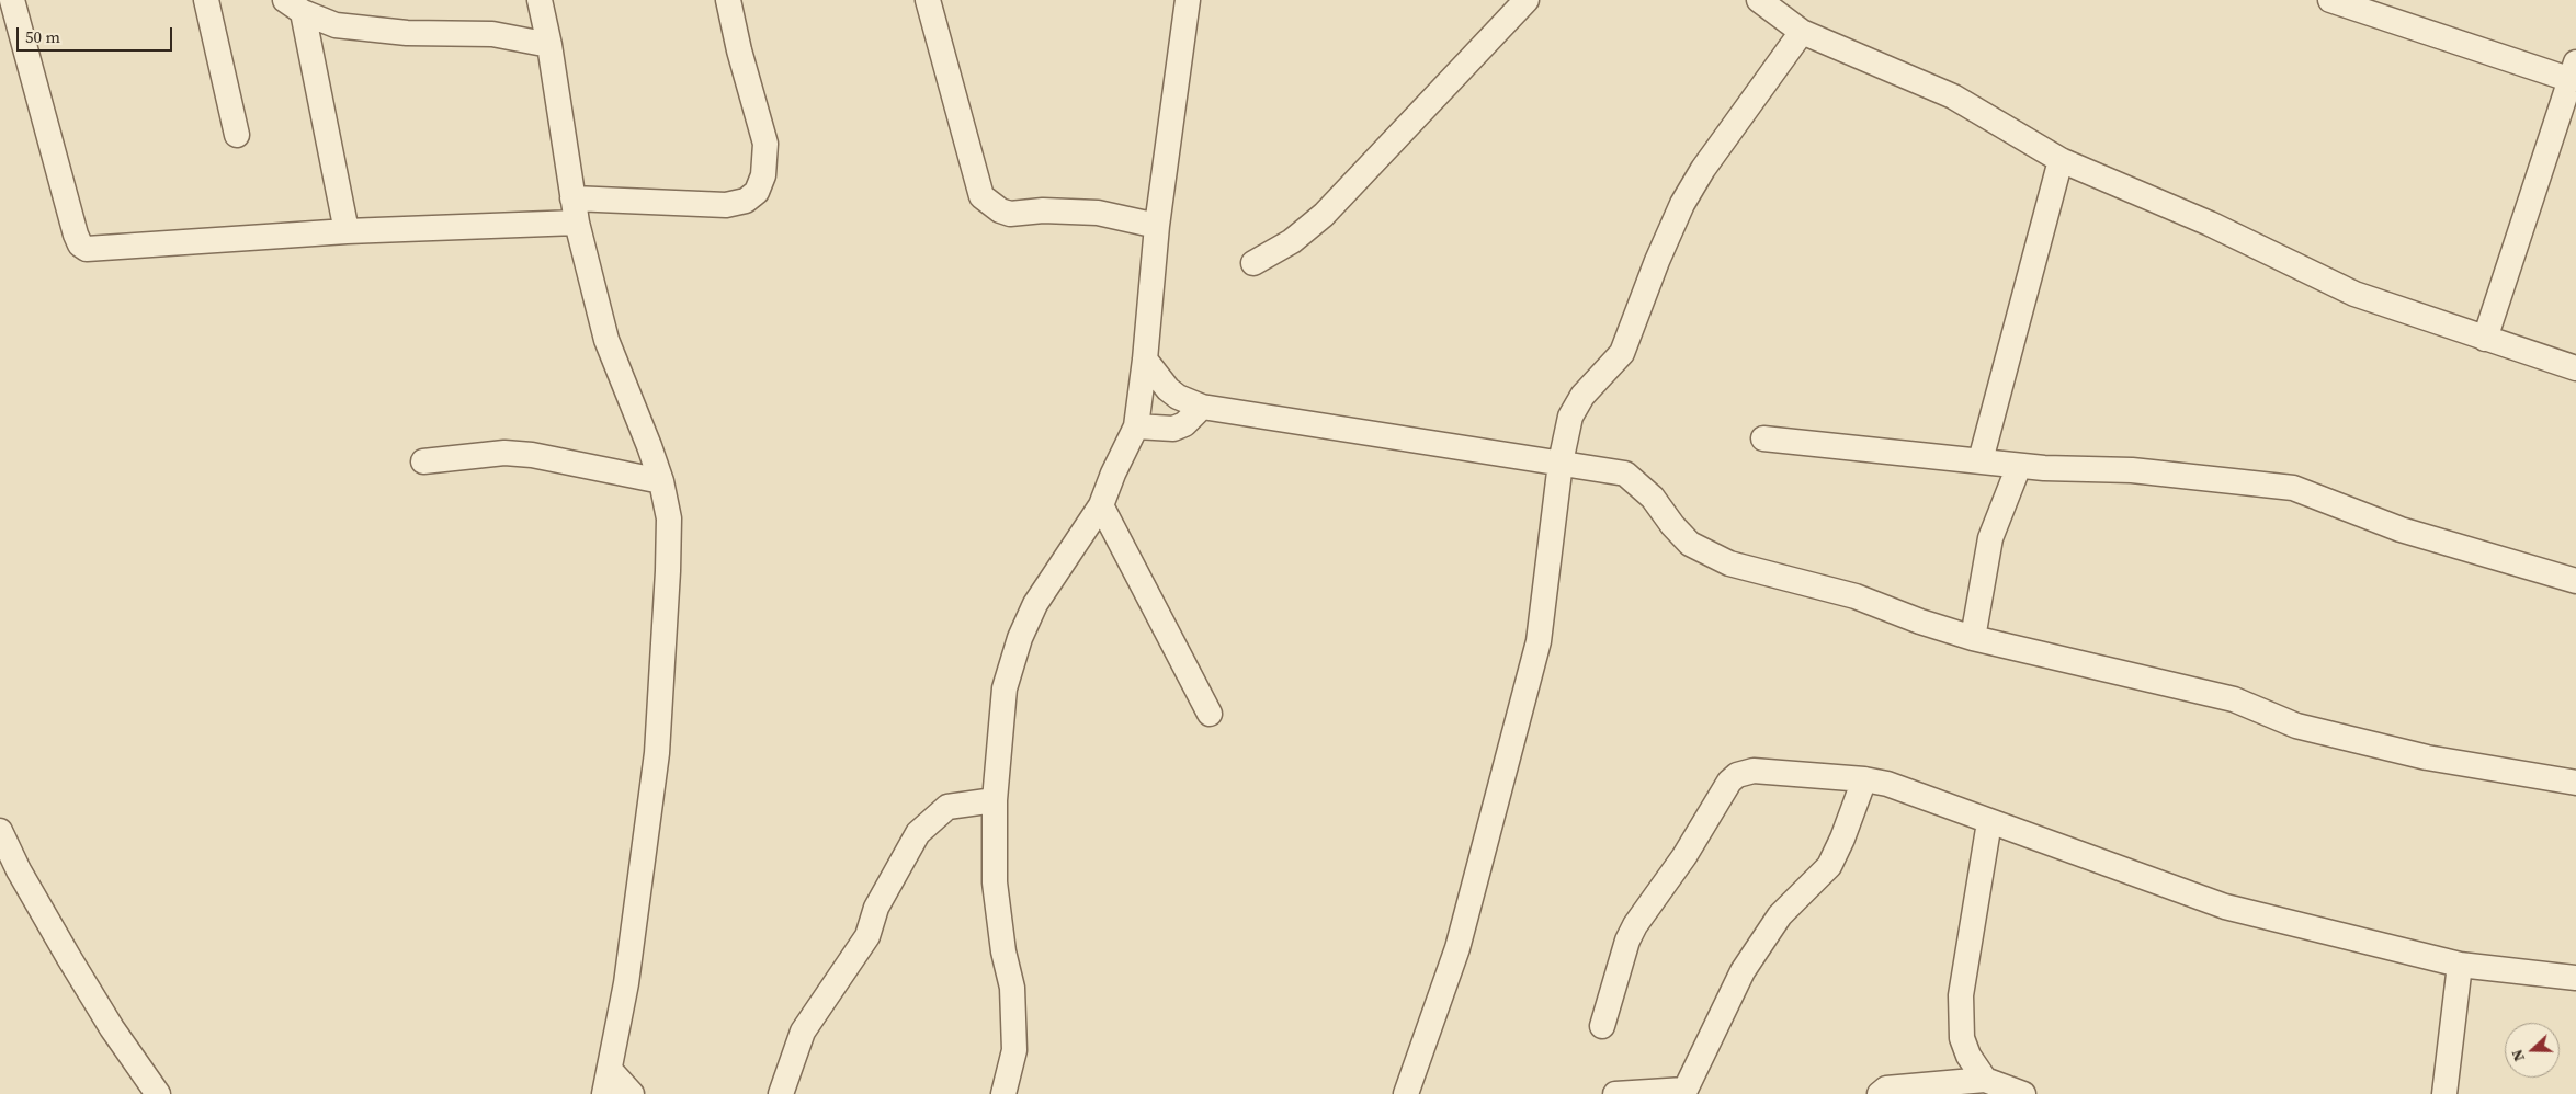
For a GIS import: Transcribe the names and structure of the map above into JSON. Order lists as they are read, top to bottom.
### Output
{
  "scale_bar": "50 m",
  "north": "left"
}
